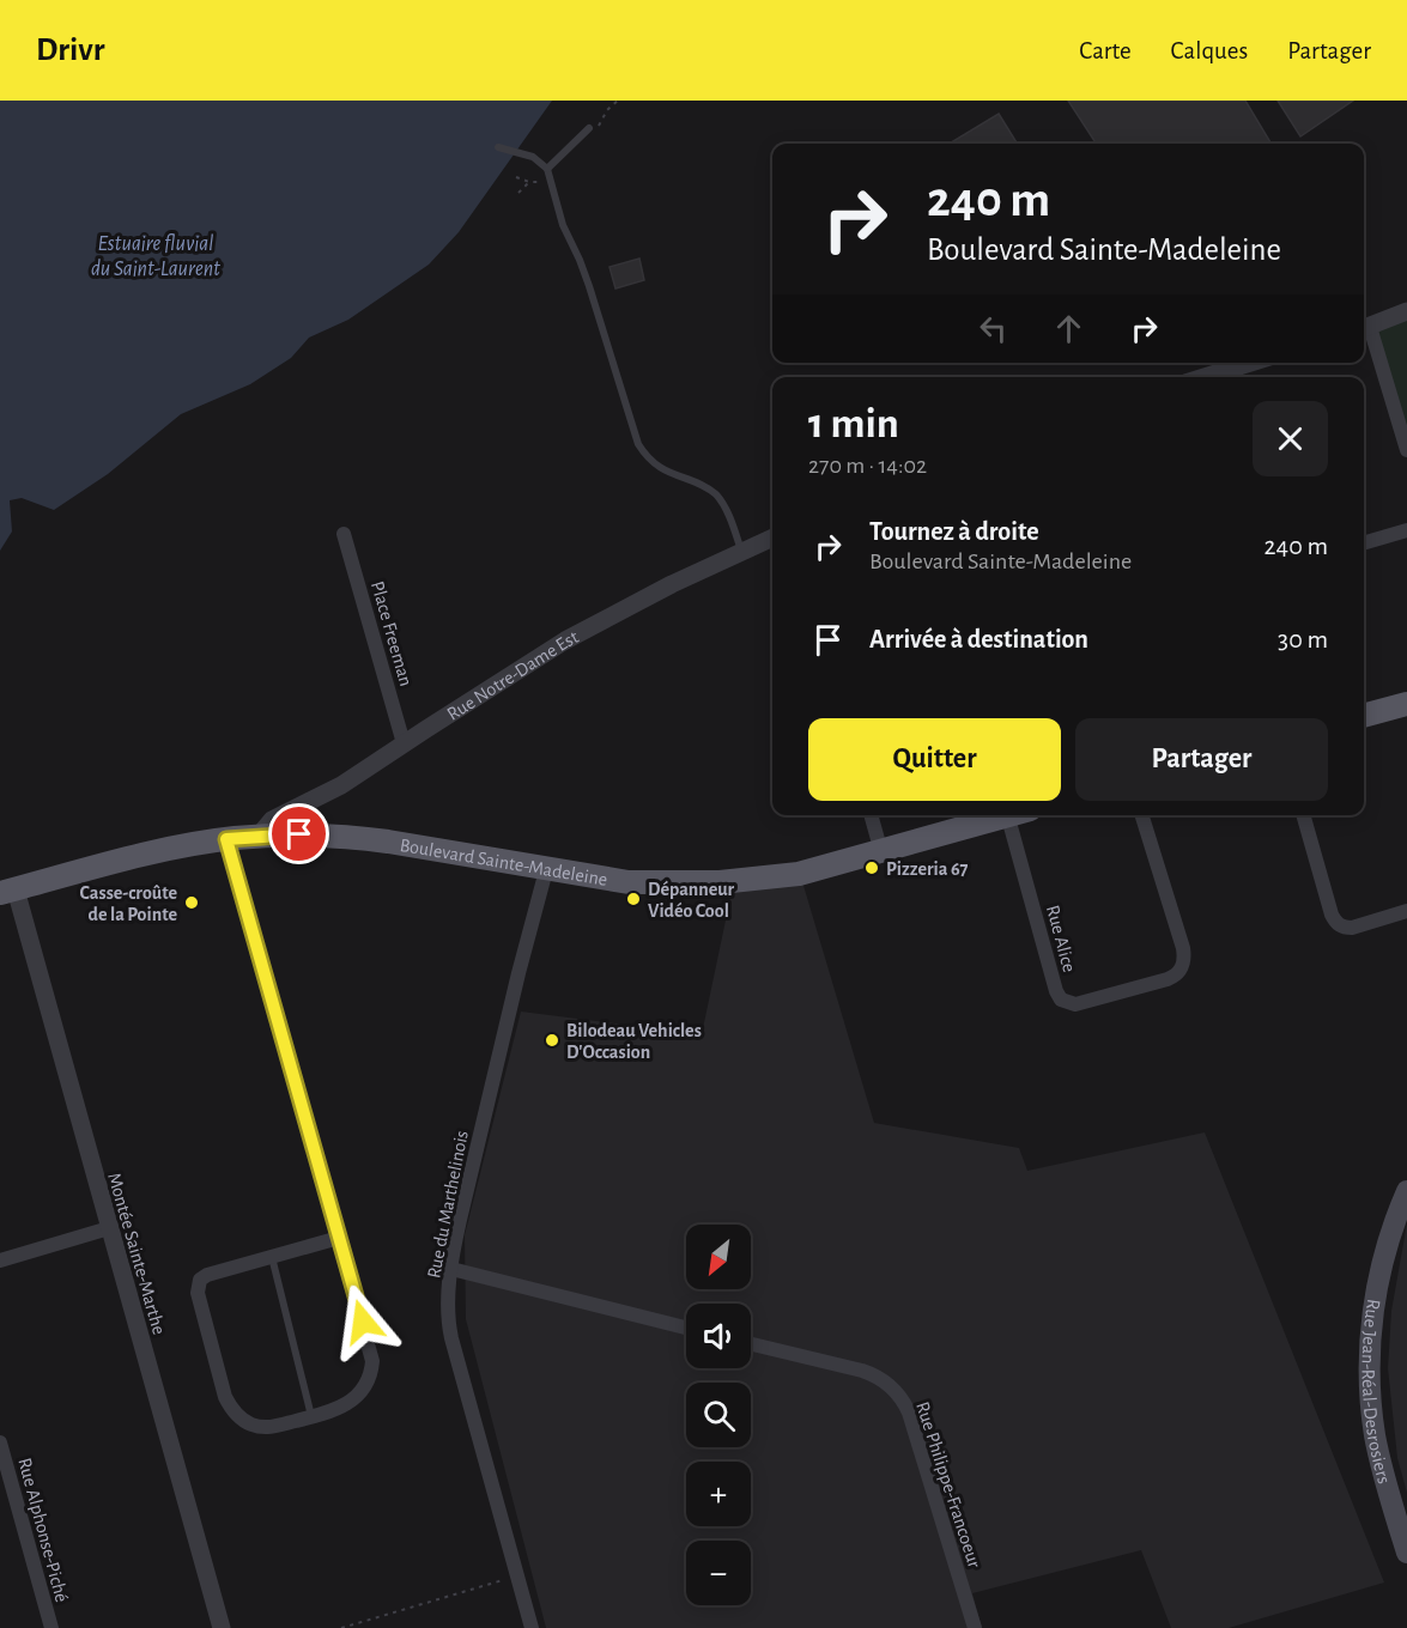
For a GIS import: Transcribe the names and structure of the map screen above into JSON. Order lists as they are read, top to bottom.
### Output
{
  "streets": {
    "main road": ["Boulevard Sainte-Madeleine", "Rue Jean-Réal-Desrosiers"],
    "street": [
      "Place Freeman",
      "Rue Notre-Dame Est",
      "Rue Alice",
      "Rue du Marthelinois",
      "Montée Sainte-Marthe",
      "Rue Philippe-Francoeur",
      "Rue Alphonse-Piché"
    ]
  },
  "crossings": [
    ["Place Freeman", "Rue Notre-Dame Est"],
    ["Rue Notre-Dame Est", "Boulevard Sainte-Madeleine"],
    ["Boulevard Sainte-Madeleine", "Rue du Marthelinois"]
  ],
  "water": ["Estuaire fluvial du Saint-Laurent"],
  "places": [
    "Pizzeria 67",
    "Dépanneur Vidéo Cool",
    "Casse-croûte de la Pointe",
    "Bilodeau Vehicles D'Occasion"
  ],
  "north": "bottom left",
  "page": {
    "header": "Drivr",
    "nav": ["Carte", "Calques", "Partager"],
    "turn": ["240 m", "Boulevard Sainte-Madeleine"],
    "heading": ["1 min", "270 m · 14:02"],
    "list": [
      {
        "name": "Tournez à droite",
        "note": "Boulevard Sainte-Madeleine",
        "value": "240 m"
      },
      {
        "name": "Arrivée à destination",
        "value": "30 m"
      }
    ],
    "buttons": ["Quitter", "Partager"],
    "map_buttons": ["+", "−"]
  }
}
